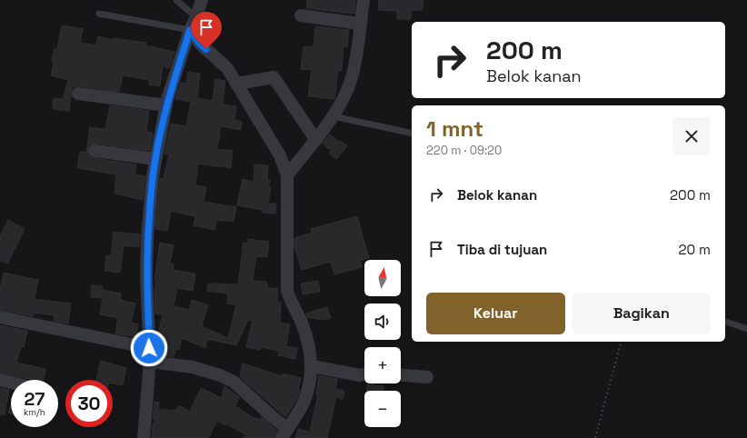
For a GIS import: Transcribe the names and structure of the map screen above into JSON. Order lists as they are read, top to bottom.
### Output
{
  "north": "top",
  "page": {
    "turn": ["200 m", "Belok kanan"],
    "heading": ["1 mnt", "220 m · 09:20"],
    "list": [
      {
        "name": "Belok kanan",
        "value": "200 m"
      },
      {
        "name": "Tiba di tujuan",
        "value": "20 m"
      }
    ],
    "map_buttons": ["+", "−"],
    "buttons": ["Keluar", "Bagikan"],
    "speed": "27 km/h",
    "limit": "30"
  }
}
